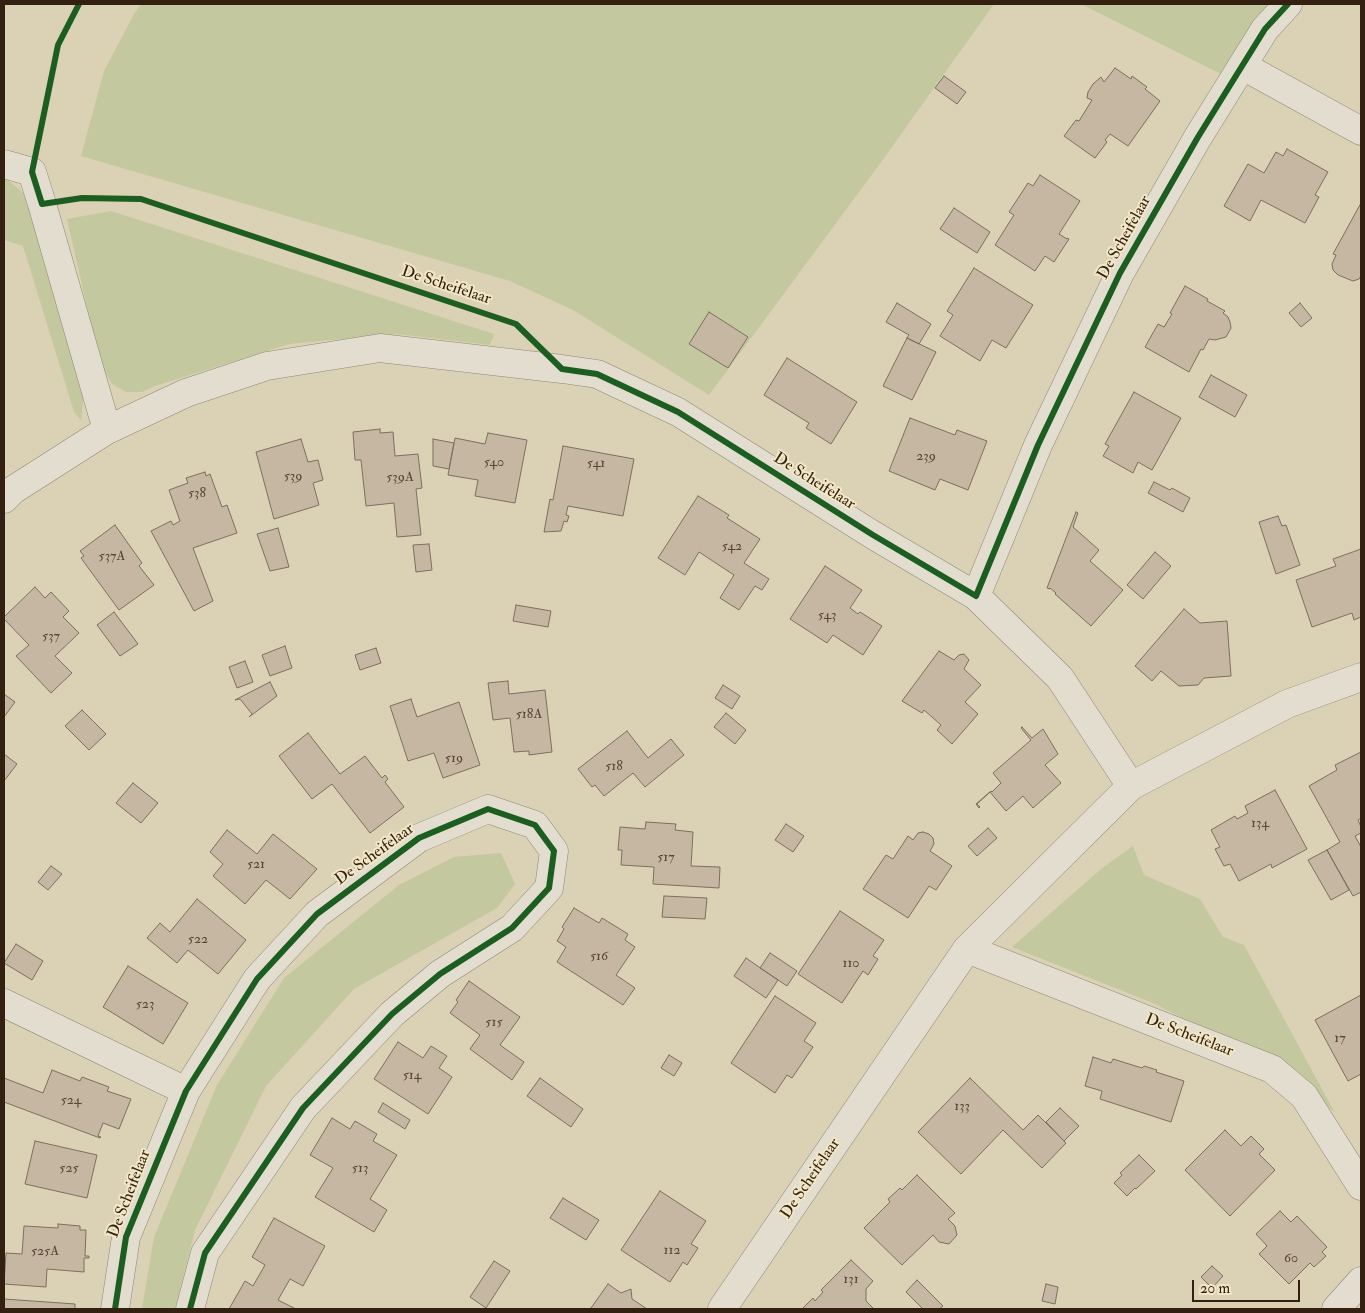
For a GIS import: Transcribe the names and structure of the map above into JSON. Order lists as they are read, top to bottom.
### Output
{
  "streets": {
    "street": ["De Scheifelaar"]
  },
  "house_numbers": [
    "239",
    "540",
    "541",
    "539",
    "539A",
    "538",
    "542",
    "537A",
    "543",
    "537",
    "518A",
    "519",
    "518",
    "134",
    "517",
    "521",
    "522",
    "516",
    "110",
    "523",
    "515",
    "17",
    "514",
    "524",
    "133",
    "525",
    "513",
    "112",
    "525A",
    "60",
    "131"
  ],
  "scale_bar": "20 m"
}
